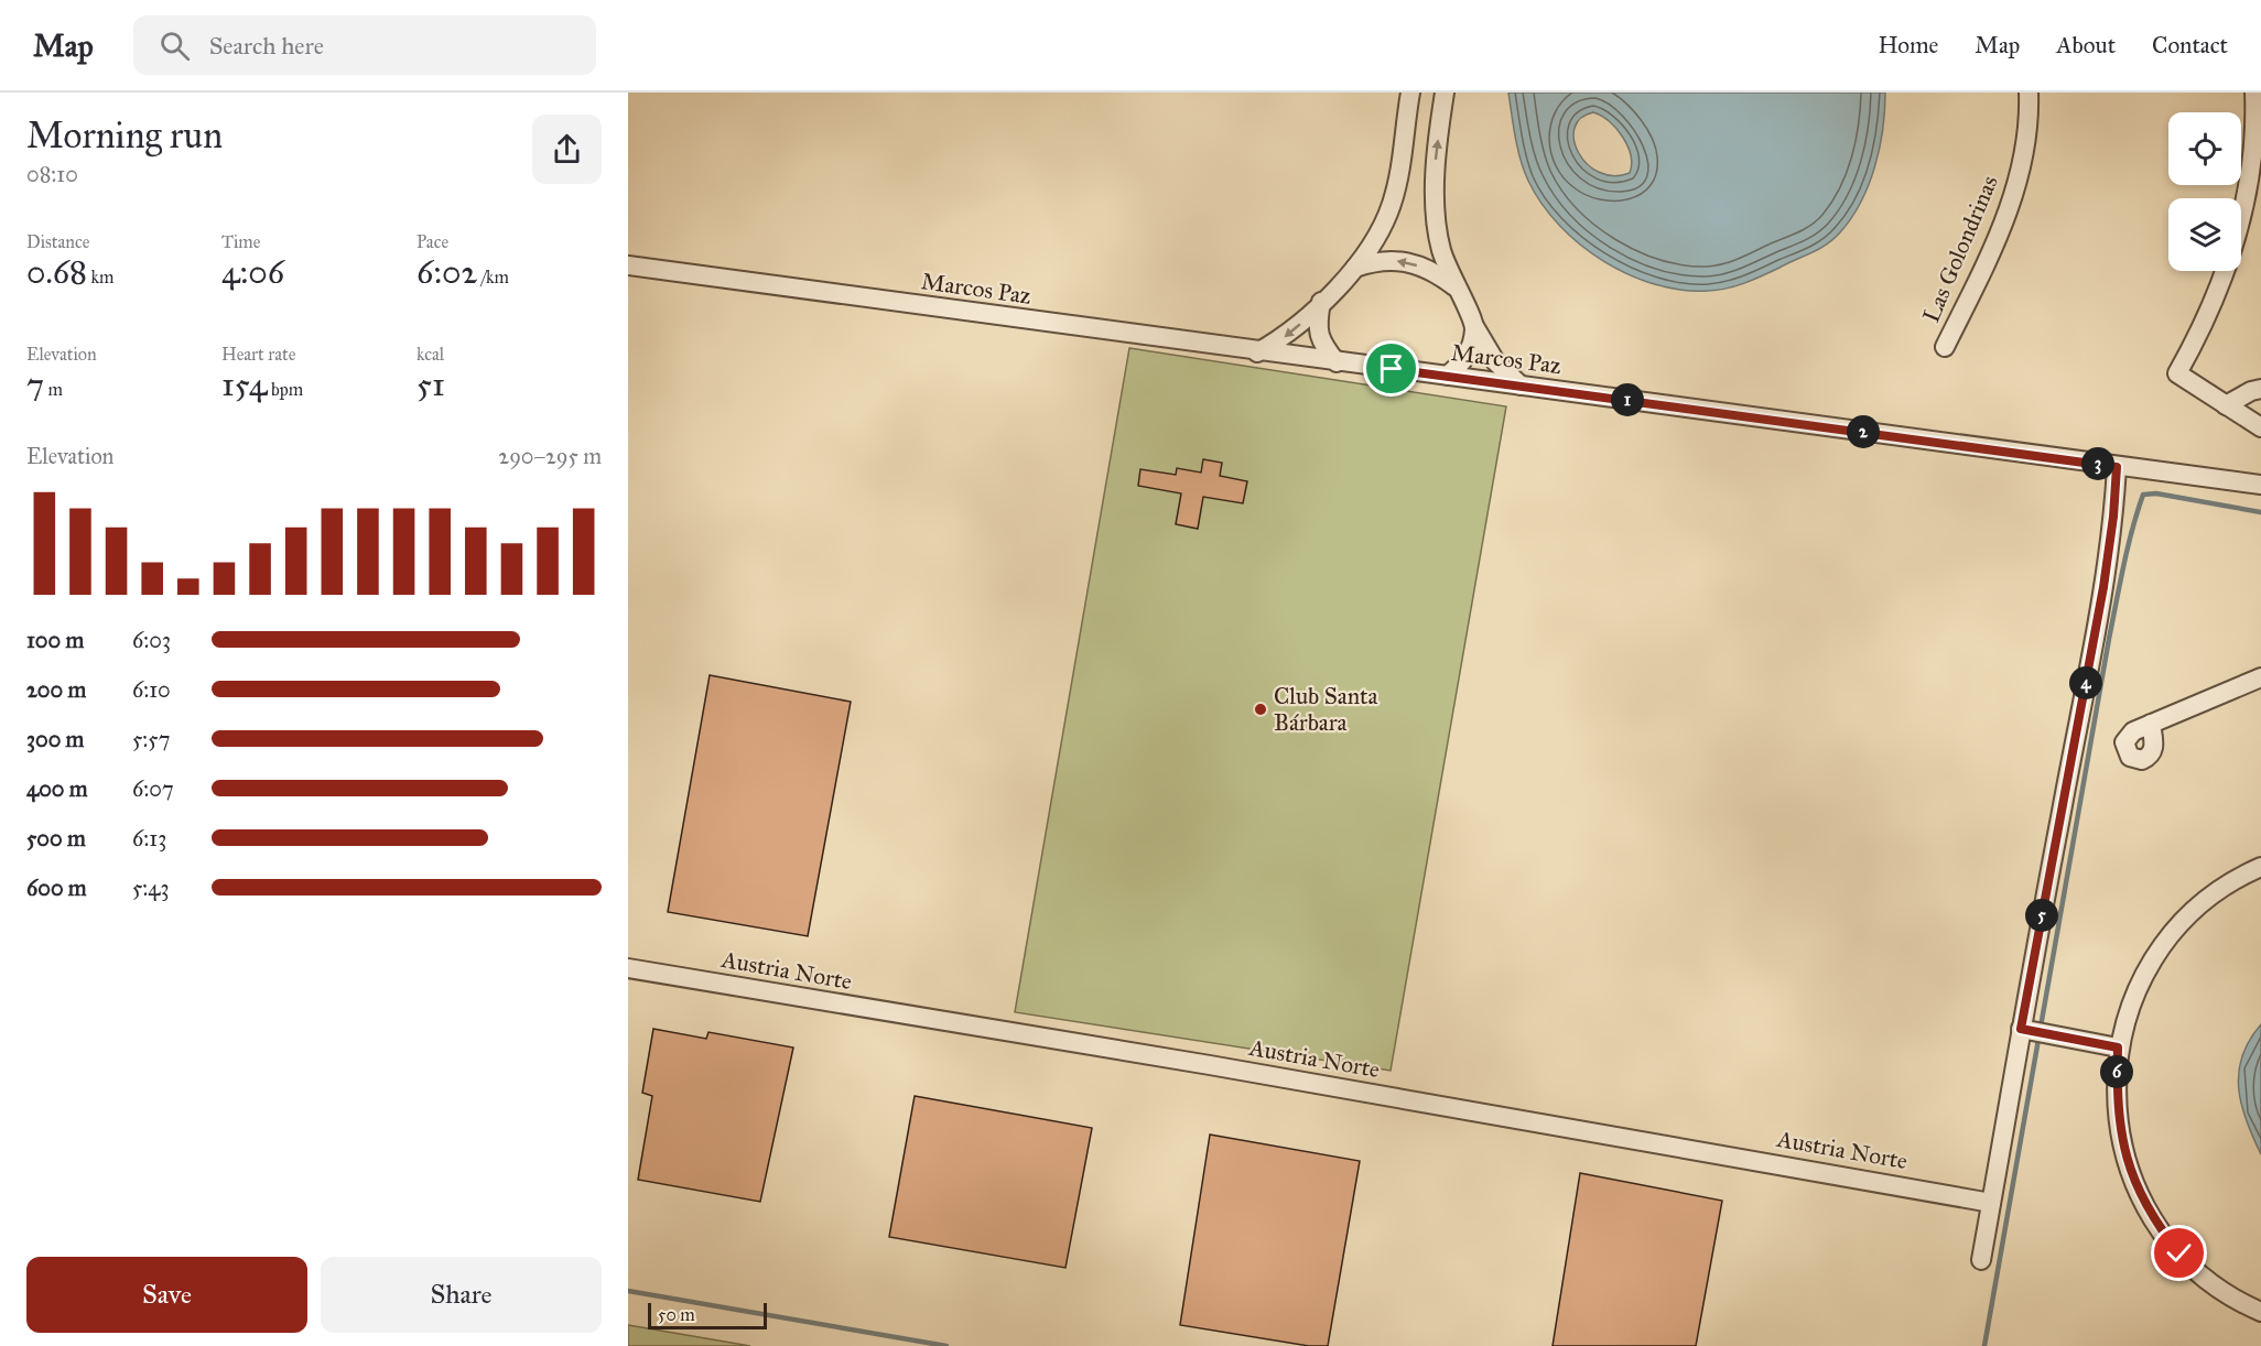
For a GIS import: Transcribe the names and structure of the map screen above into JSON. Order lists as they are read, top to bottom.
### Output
{
  "streets": {
    "street": ["Las Golondrinas", "Marcos Paz", "Austria Norte"]
  },
  "places": ["Club Santa Bárbara"],
  "scale_bar": "50 m",
  "page": {
    "header": "Map",
    "search": "Search here",
    "nav": [
      "Home",
      "Map",
      "About",
      "Contact"
    ],
    "heading": ["Morning run", "08:10"],
    "stats": [
      ["Distance", "0.68 km"],
      ["Time", "4:06"],
      ["Pace", "6:02 /km"],
      ["Elevation", "7 m"],
      ["Heart rate", "154 bpm"],
      ["kcal", "51"]
    ],
    "pins": [
      "1",
      "2",
      "3",
      "4",
      "5",
      "6"
    ],
    "chart": ["Elevation", "290–295 m"],
    "list": [
      {
        "name": "100 m",
        "note": "6:03"
      },
      {
        "name": "200 m",
        "note": "6:10"
      },
      {
        "name": "300 m",
        "note": "5:57"
      },
      {
        "name": "400 m",
        "note": "6:07"
      },
      {
        "name": "500 m",
        "note": "6:13"
      },
      {
        "name": "600 m",
        "note": "5:43"
      }
    ],
    "buttons": ["Save", "Share"],
    "scale": "50 m"
  }
}
